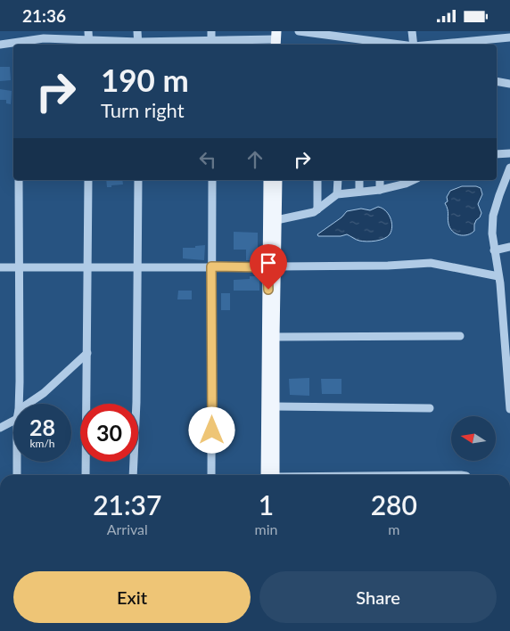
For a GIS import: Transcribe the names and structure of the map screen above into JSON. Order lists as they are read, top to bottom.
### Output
{
  "north": "left",
  "page": {
    "status": "21:36",
    "turn": ["190 m", "Turn right"],
    "speed": "28 km/h",
    "limit": "30",
    "eta": [
      "21:37",
      "Arrival",
      "1",
      "min",
      "280",
      "m"
    ],
    "buttons": ["Exit", "Share"]
  }
}
